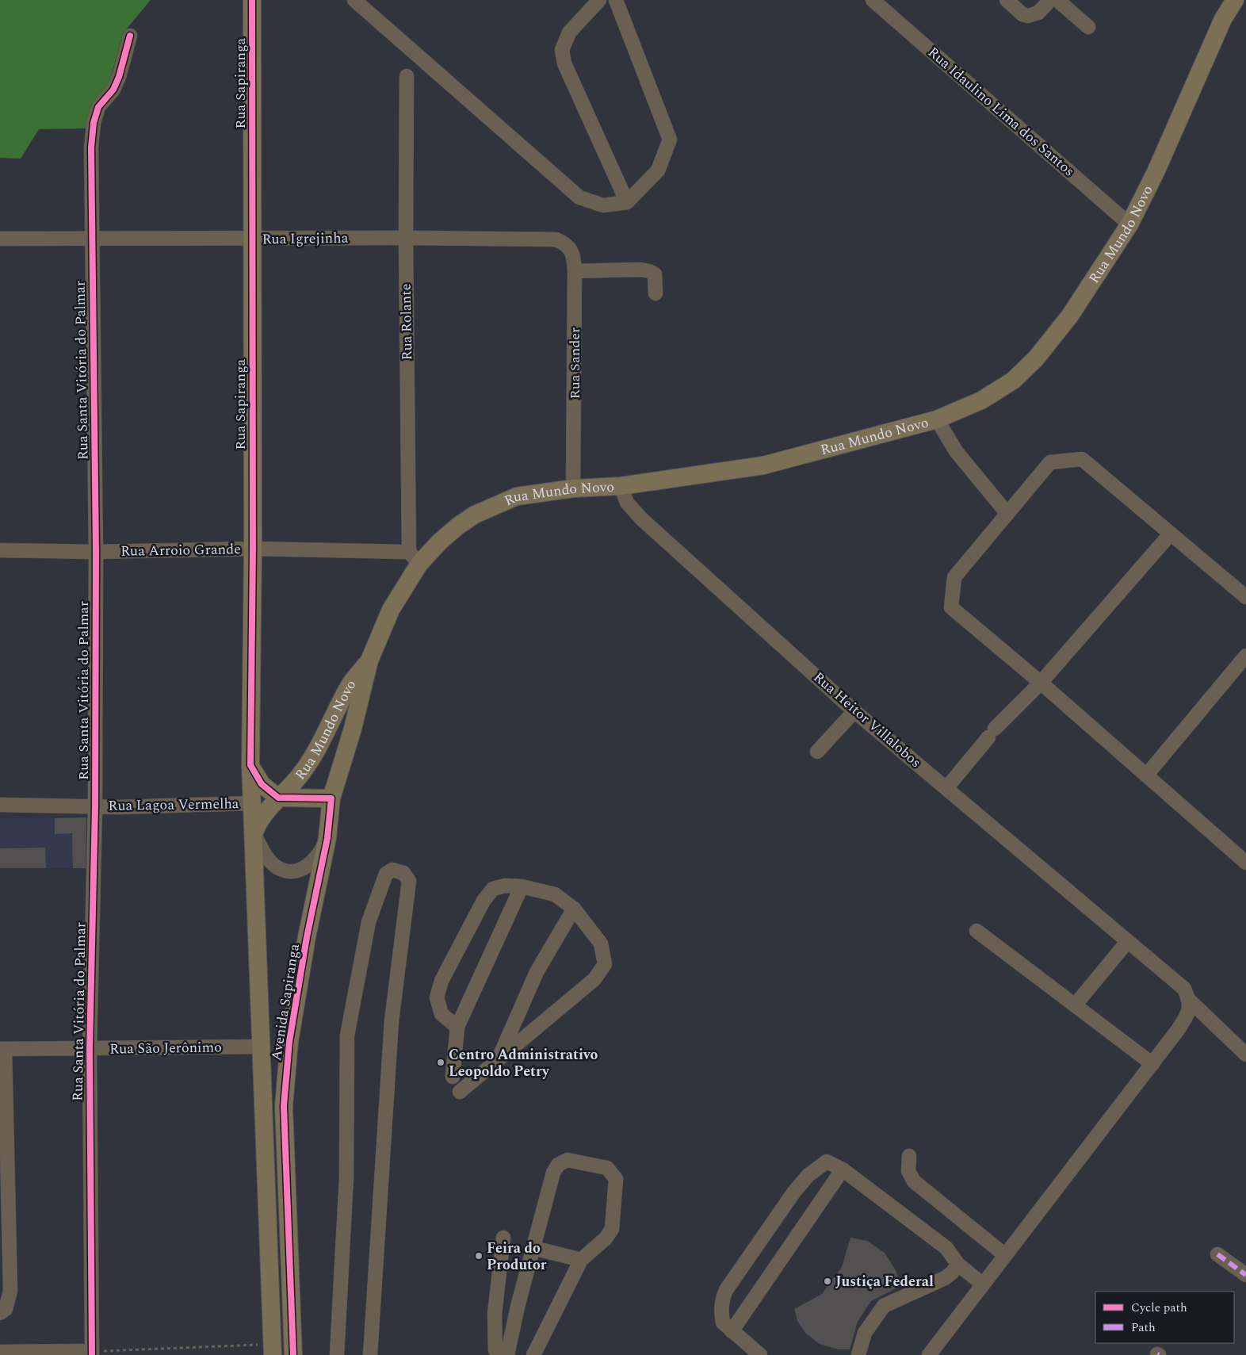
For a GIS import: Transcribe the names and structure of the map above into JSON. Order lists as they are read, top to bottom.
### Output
{
  "streets": {
    "main road": ["Rua Sapiranga", "Rua Mundo Novo", "Avenida Sapiranga"],
    "street": [
      "Rua Idaulino Lima dos Santos",
      "Rua Igrejinha",
      "Rua Rolante",
      "Rua Sander",
      "Rua Santa Vitória do Palmar",
      "Rua Arroio Grande",
      "Rua Heitor Villalobos",
      "Rua Lagoa Vermelha",
      "Rua São Jerônimo"
    ]
  },
  "crossings": [
    ["Rua Sapiranga", "Rua Mundo Novo"],
    ["Rua Sapiranga", "Rua Igrejinha"],
    ["Rua Sapiranga", "Rua Arroio Grande"],
    ["Rua Sapiranga", "Rua Lagoa Vermelha"],
    ["Rua Sapiranga", "Avenida Sapiranga"],
    ["Rua Idaulino Lima dos Santos", "Rua Mundo Novo"],
    ["Rua Mundo Novo", "Rua Rolante"],
    ["Rua Mundo Novo", "Rua Sander"],
    ["Rua Mundo Novo", "Rua Arroio Grande"],
    ["Rua Mundo Novo", "Rua Heitor Villalobos"],
    ["Rua Mundo Novo", "Avenida Sapiranga"],
    ["Rua Igrejinha", "Rua Rolante"],
    ["Rua Igrejinha", "Rua Sander"],
    ["Rua Igrejinha", "Rua Santa Vitória do Palmar"],
    ["Rua Rolante", "Rua Arroio Grande"],
    ["Rua Santa Vitória do Palmar", "Rua Arroio Grande"],
    ["Rua Santa Vitória do Palmar", "Rua Lagoa Vermelha"],
    ["Rua Santa Vitória do Palmar", "Rua São Jerônimo"],
    ["Avenida Sapiranga", "Rua São Jerônimo"]
  ],
  "places": ["Centro Administrativo Leopoldo Petry", "Feira do Produtor", "Justiça Federal"],
  "legend": ["Cycle path", "Path"]
}
